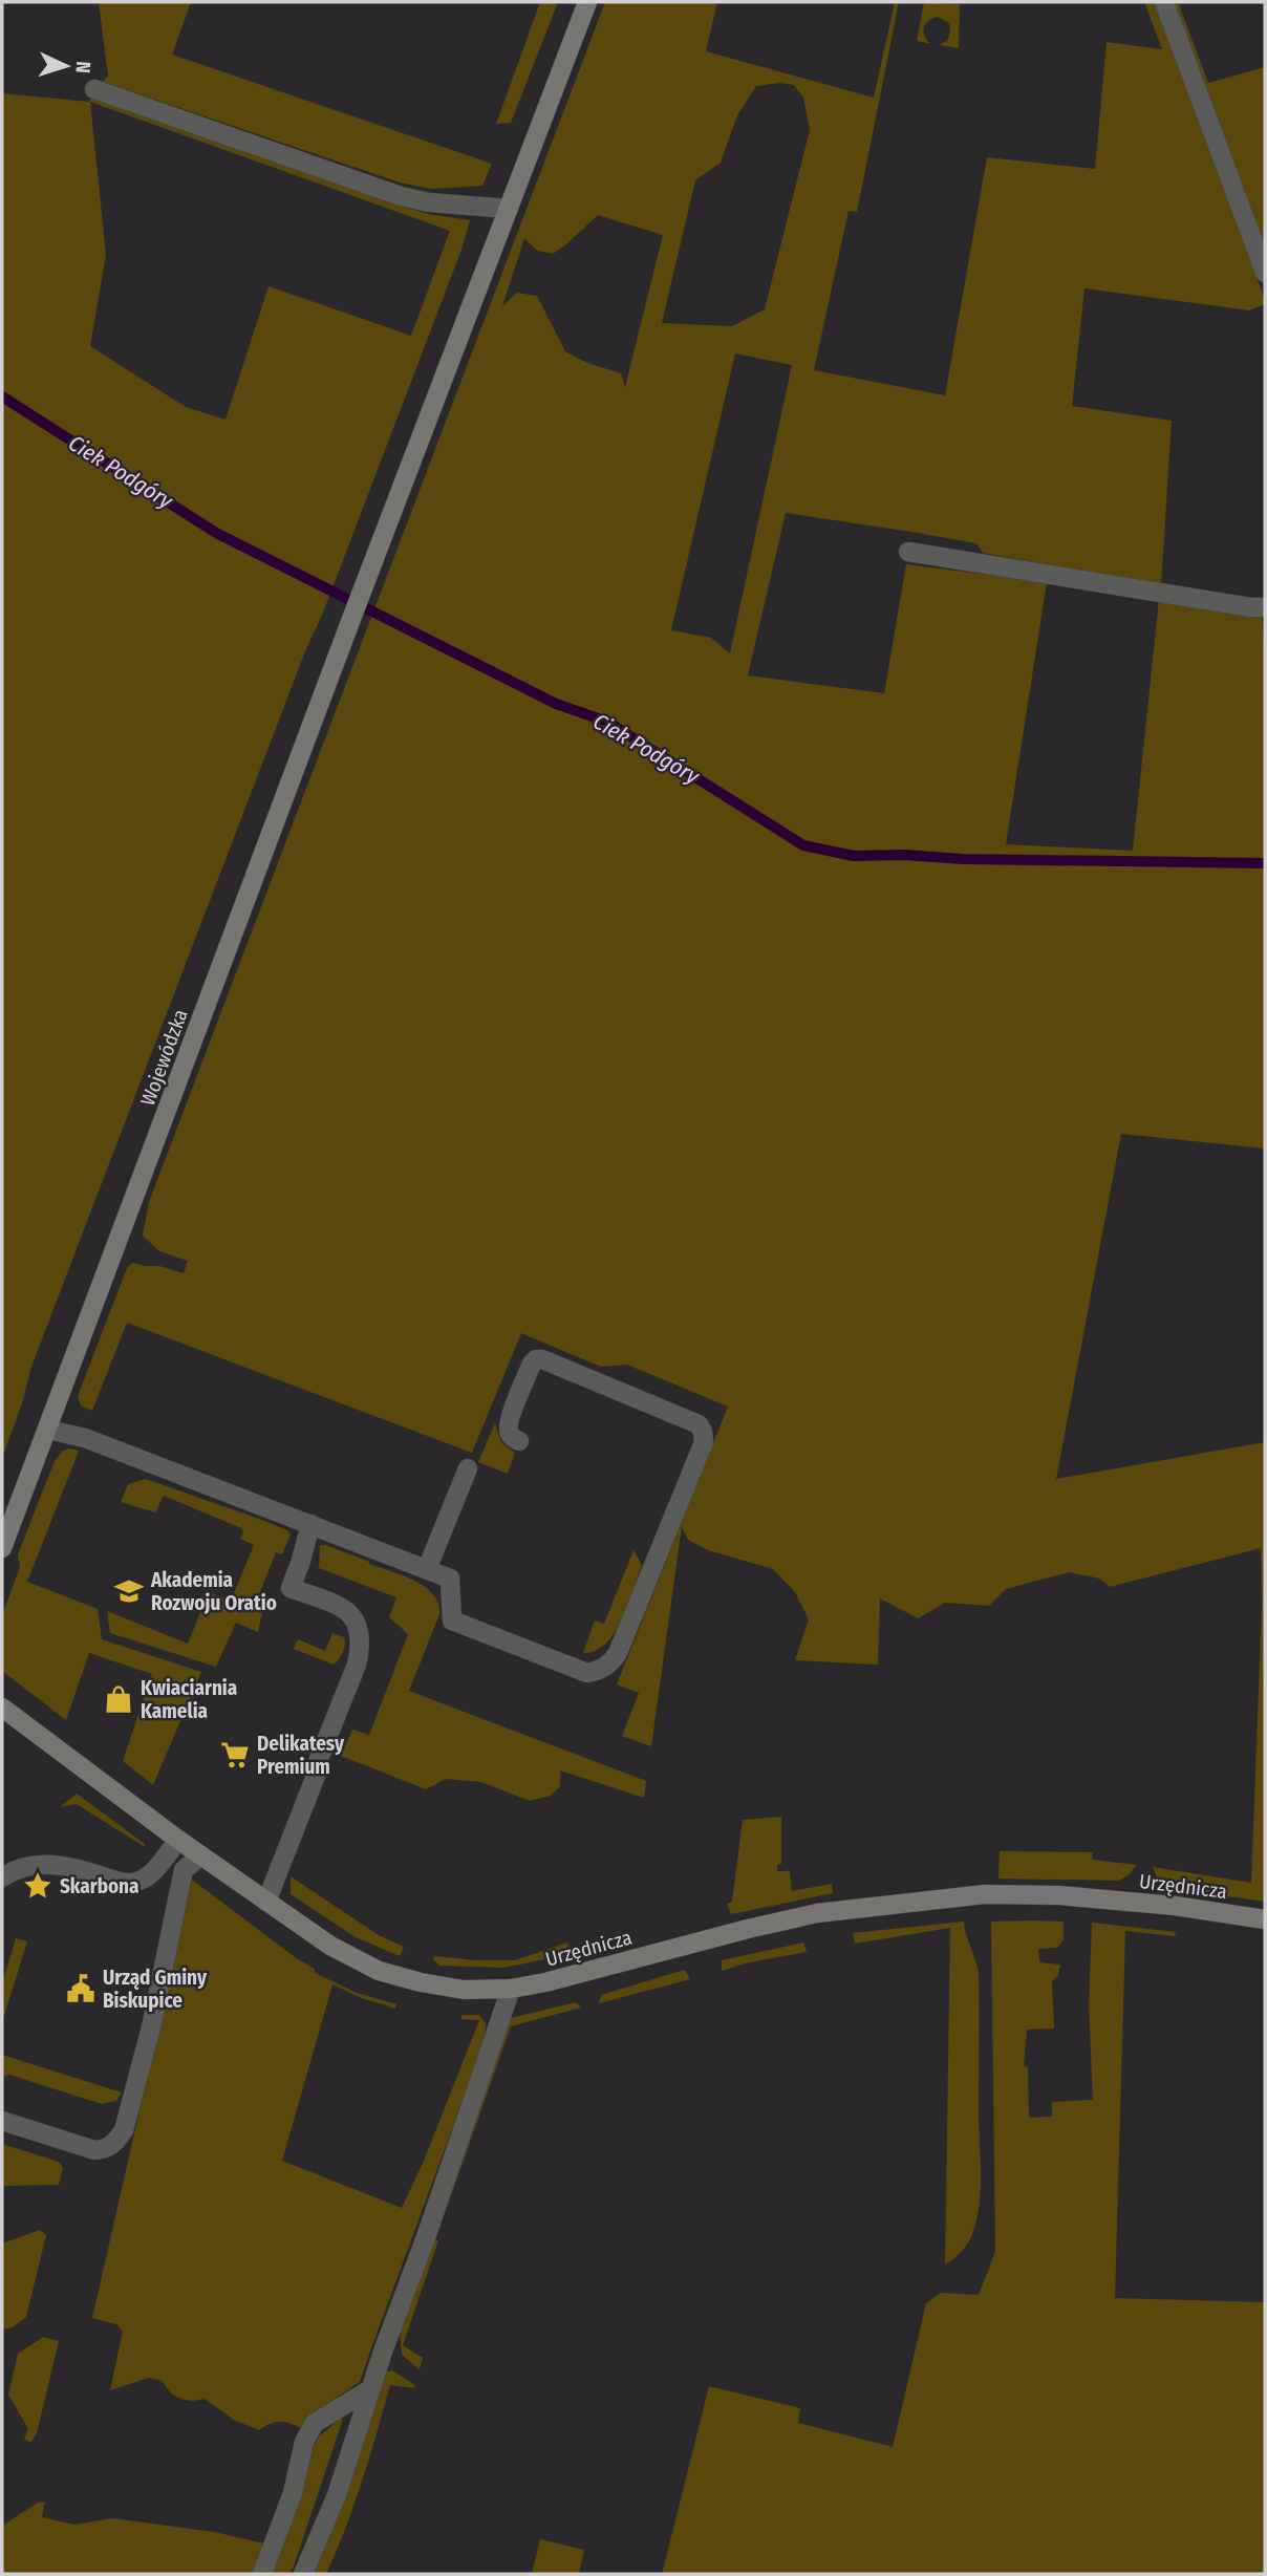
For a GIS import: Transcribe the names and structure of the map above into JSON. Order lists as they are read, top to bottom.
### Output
{
  "streets": {
    "main road": ["Wojewódzka", "Urzędnicza"]
  },
  "water": ["Ciek Podgóry"],
  "places": {
    "school or university": ["Akademia Rozwoju Oratio"],
    "shop": ["Kwiaciarnia Kamelia"],
    "supermarket": ["Delikatesy Premium"],
    "place": ["Skarbona"],
    "public building": ["Urząd Gminy Biskupice"]
  },
  "north": "right"
}
